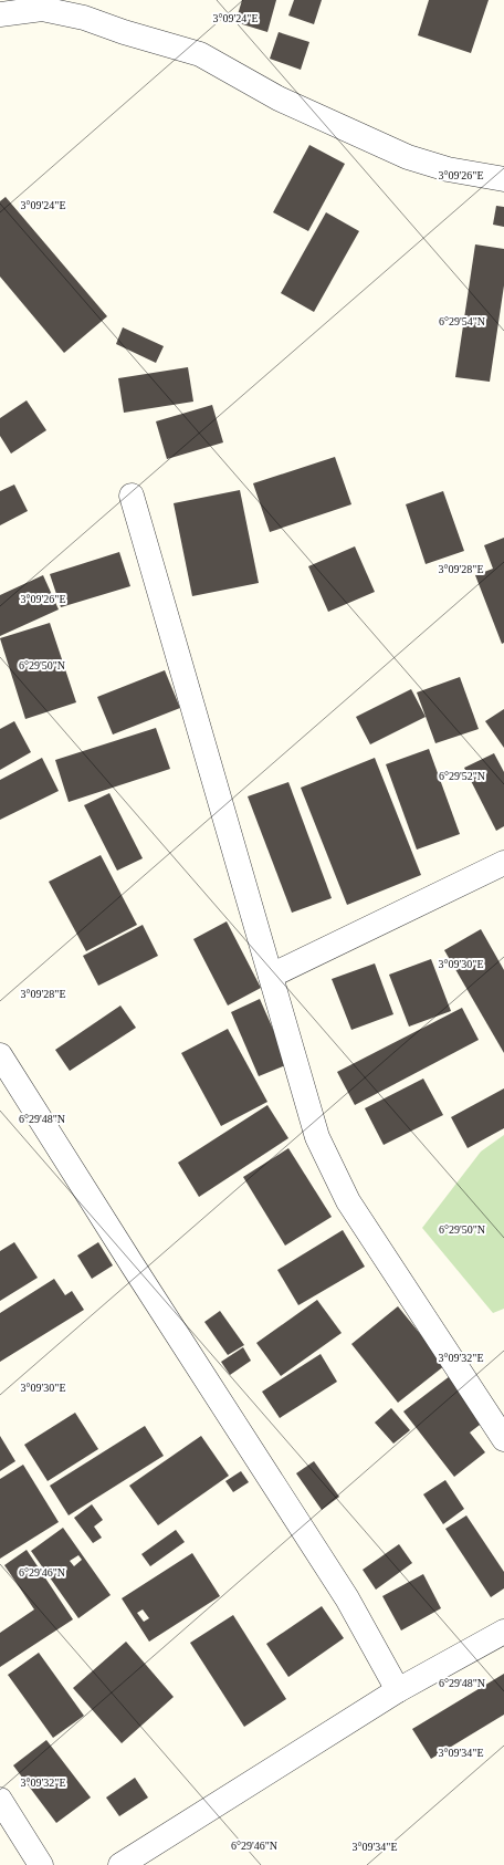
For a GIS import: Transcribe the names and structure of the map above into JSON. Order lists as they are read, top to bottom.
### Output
{
  "coordinates": [
    "3°09'24\"E",
    "3°09'26\"E",
    "6°29'54\"N",
    "3°09'28\"E",
    "6°29'50\"N",
    "6°29'52\"N",
    "3°09'30\"E",
    "6°29'48\"N",
    "3°09'32\"E",
    "6°29'46\"N",
    "3°09'34\"E"
  ]
}
